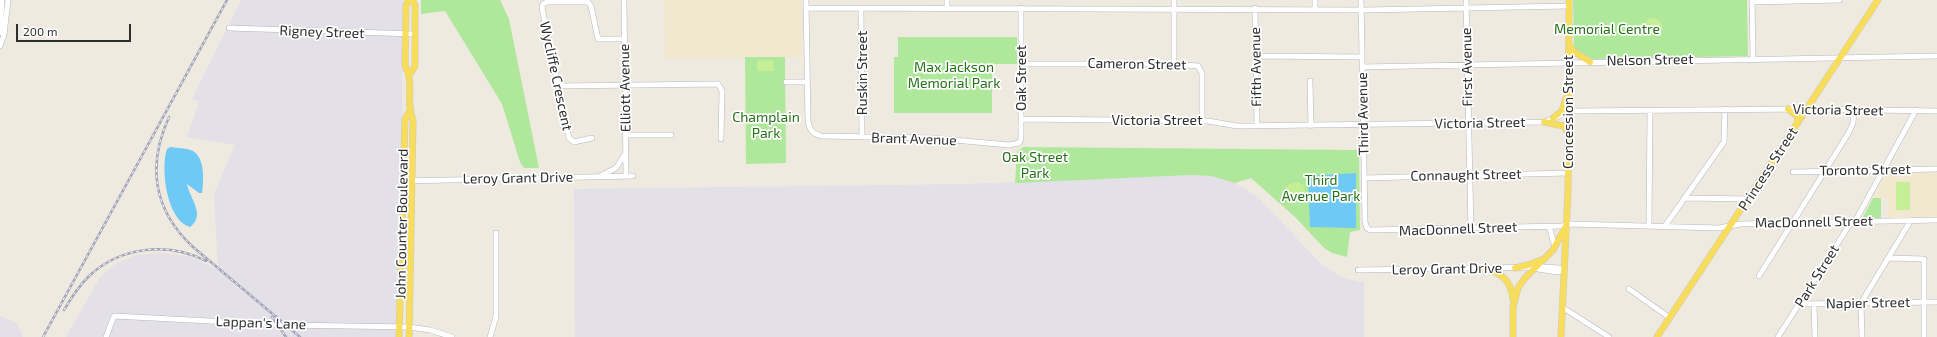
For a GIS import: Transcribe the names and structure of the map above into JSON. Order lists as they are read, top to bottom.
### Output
{
  "streets": {
    "main road": ["Concession Street", "Princess Street", "John Counter Boulevard"],
    "street": [
      "Rigney Street",
      "Nelson Street",
      "Cameron Street",
      "Fifth Avenue",
      "First Avenue",
      "Ruskin Street",
      "Wycliffe Crescent",
      "Oak Street",
      "Elliott Avenue",
      "Victoria Street",
      "Third Avenue",
      "Brant Avenue",
      "Toronto Street",
      "Connaught Street",
      "Leroy Grant Drive",
      "MacDonnell Street",
      "Park Street",
      "Napier Street",
      "Lappan's Lane"
    ]
  },
  "crossings": [
    ["Rigney Street", "John Counter Boulevard"],
    ["Nelson Street", "First Avenue"],
    ["Nelson Street", "Concession Street"],
    ["Nelson Street", "Third Avenue"],
    ["Nelson Street", "Princess Street"],
    ["Cameron Street", "Oak Street"],
    ["Cameron Street", "Victoria Street"],
    ["Fifth Avenue", "Victoria Street"],
    ["First Avenue", "Victoria Street"],
    ["First Avenue", "Connaught Street"],
    ["First Avenue", "MacDonnell Street"],
    ["Ruskin Street", "Brant Avenue"],
    ["Wycliffe Crescent", "Elliott Avenue"],
    ["Oak Street", "Victoria Street"],
    ["Oak Street", "Brant Avenue"],
    ["Elliott Avenue", "Leroy Grant Drive"],
    ["Victoria Street", "Concession Street"],
    ["Victoria Street", "Third Avenue"],
    ["Victoria Street", "Princess Street"],
    ["Victoria Street", "Park Street"],
    ["Concession Street", "Connaught Street"],
    ["Concession Street", "Leroy Grant Drive"],
    ["Concession Street", "MacDonnell Street"],
    ["Third Avenue", "Connaught Street"],
    ["Third Avenue", "MacDonnell Street"],
    ["Princess Street", "MacDonnell Street"],
    ["Toronto Street", "Park Street"],
    ["Leroy Grant Drive", "John Counter Boulevard"],
    ["MacDonnell Street", "Park Street"],
    ["John Counter Boulevard", "Lappan's Lane"],
    ["Park Street", "Napier Street"]
  ],
  "parks": [
    "Memorial Centre",
    "Max Jackson Memorial Park",
    "Champlain Park",
    "Oak Street Park",
    "Third Avenue Park"
  ],
  "scale_bar": "200 m"
}
